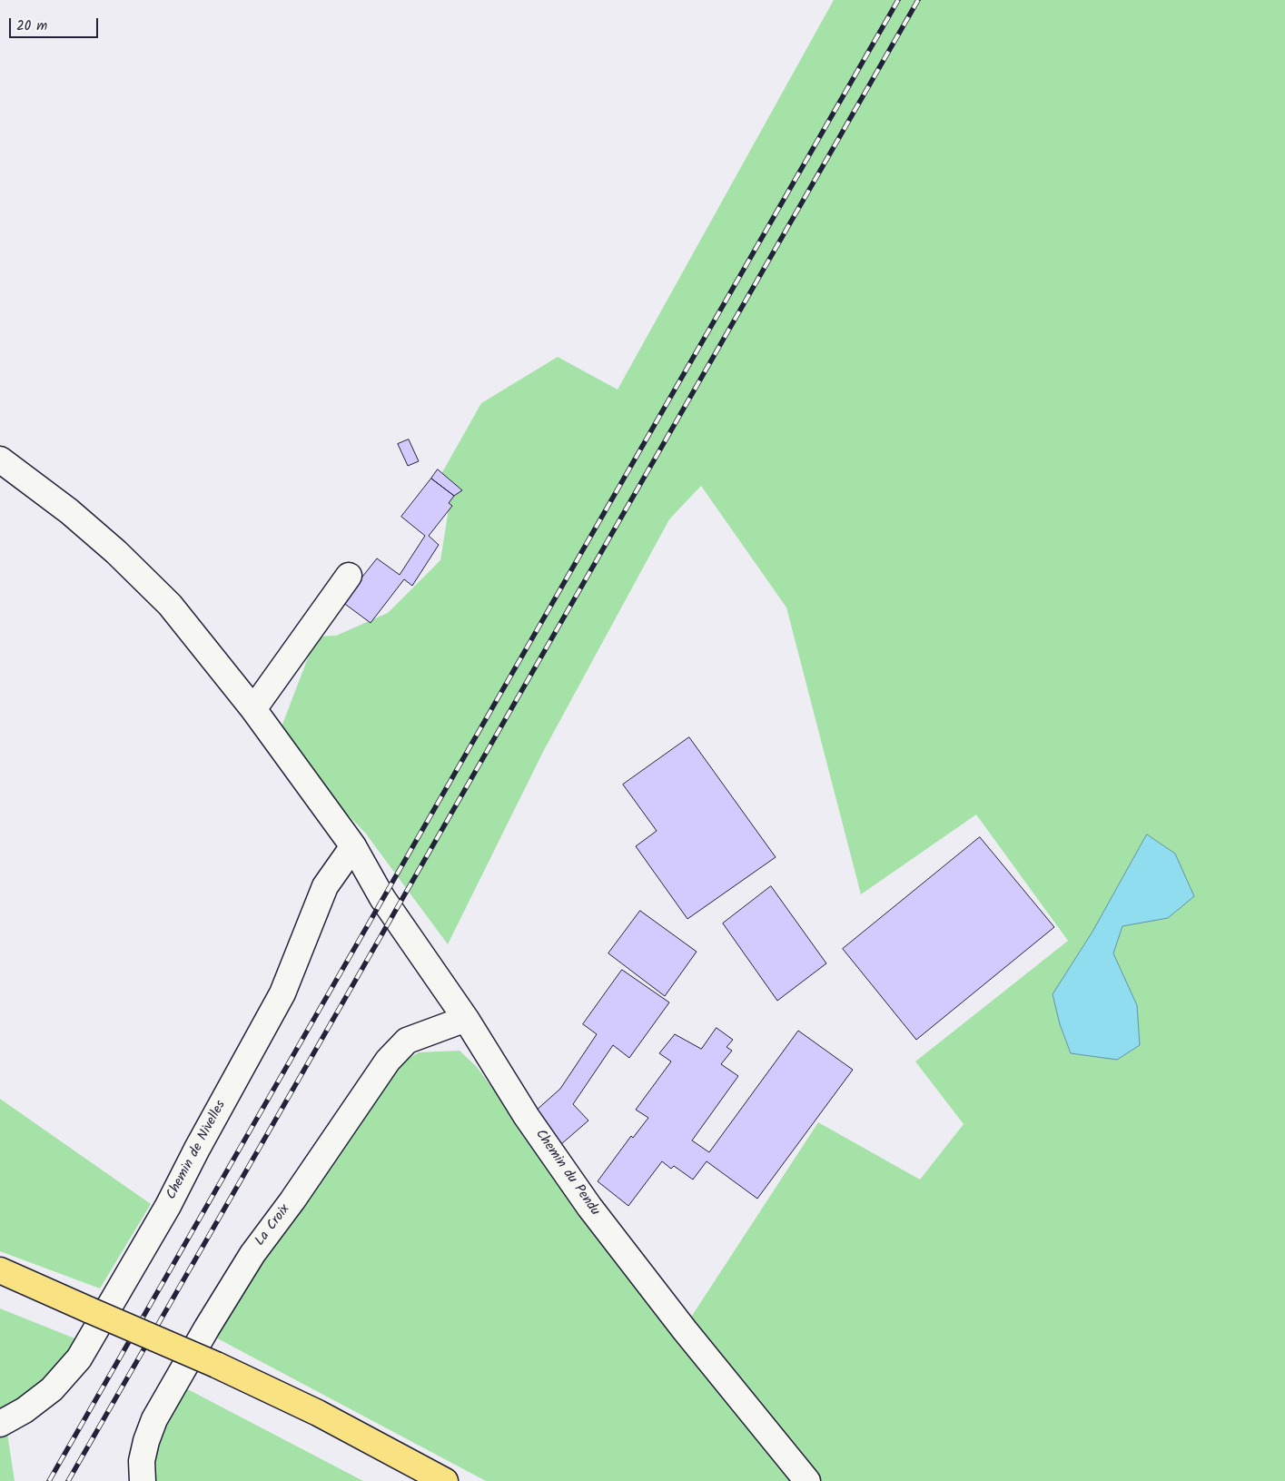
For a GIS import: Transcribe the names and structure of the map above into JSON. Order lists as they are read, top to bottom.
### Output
{
  "streets": {
    "street": ["Chemin de Nivelles", "Chemin du Pendu", "La Croix"]
  },
  "crossings": [
    ["Chemin de Nivelles", "Chemin du Pendu"],
    ["Chemin du Pendu", "La Croix"]
  ],
  "scale_bar": "20 m"
}
